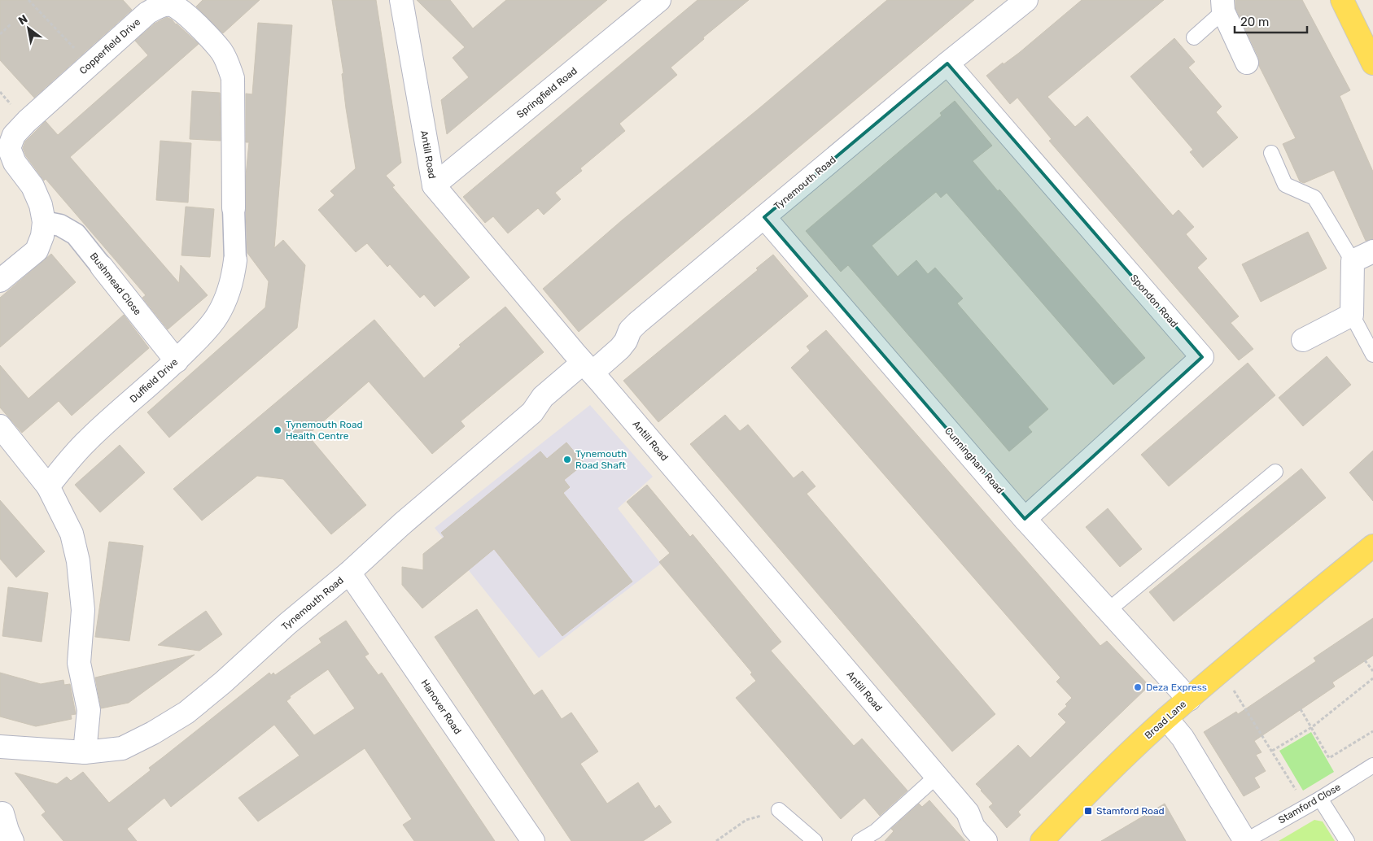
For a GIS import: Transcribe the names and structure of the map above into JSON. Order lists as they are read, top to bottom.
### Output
{
  "streets": {
    "main road": ["Broad Lane"],
    "street": [
      "Copperfield Drive",
      "Springfield Road",
      "Antill Road",
      "Tynemouth Road",
      "Bushmead Close",
      "Spondon Road",
      "Duffield Drive",
      "Cunningham Road",
      "Hanover Road"
    ],
    "lane": ["Stamford Close"]
  },
  "crossings": [
    ["Copperfield Drive", "Bushmead Close"],
    ["Springfield Road", "Antill Road"],
    ["Antill Road", "Tynemouth Road"],
    ["Tynemouth Road", "Spondon Road"],
    ["Tynemouth Road", "Cunningham Road"],
    ["Tynemouth Road", "Hanover Road"],
    ["Bushmead Close", "Duffield Drive"],
    ["Spondon Road", "Cunningham Road"],
    ["Cunningham Road", "Broad Lane"]
  ],
  "places": {
    "other": ["Tynemouth Road Health Centre", "Tynemouth Road Shaft", "Deza Express"],
    "transit": ["Stamford Road"]
  },
  "scale_bar": "20 m",
  "north": "top left"
}
